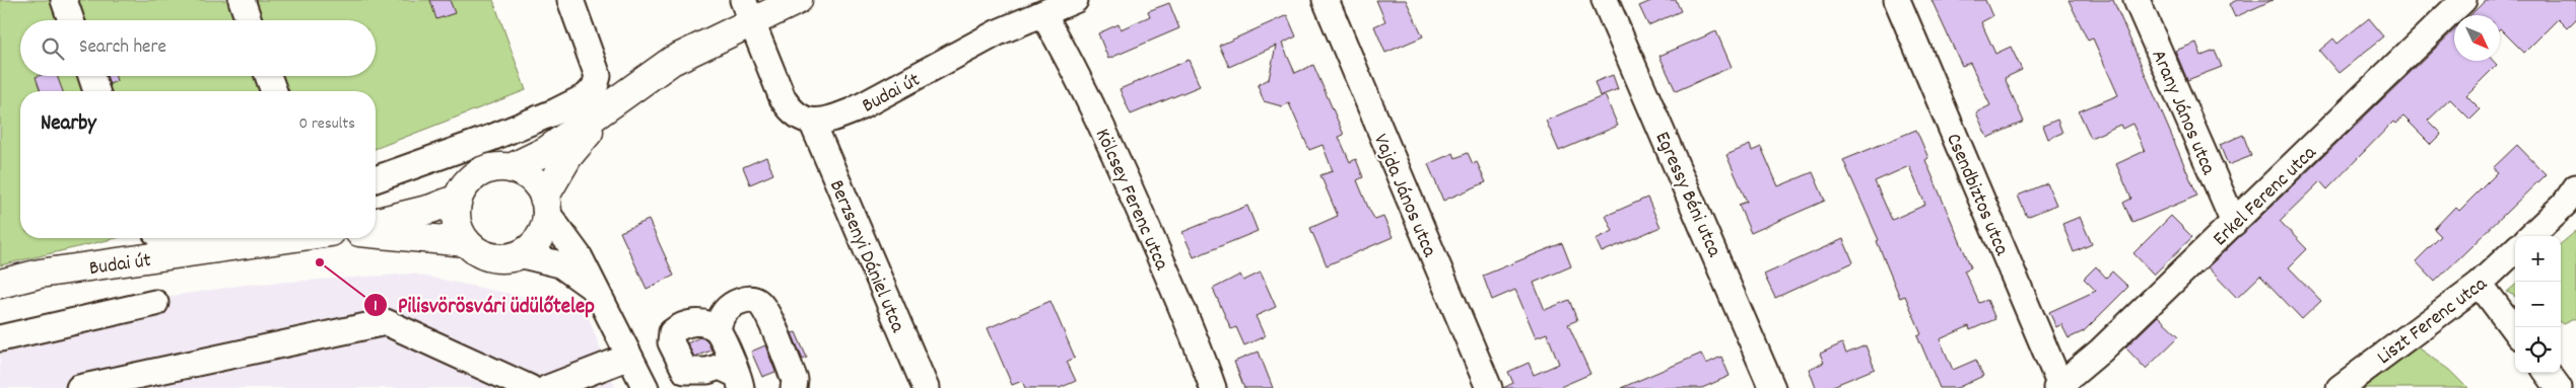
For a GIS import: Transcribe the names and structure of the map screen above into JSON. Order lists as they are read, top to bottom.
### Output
{
  "streets": {
    "main road": ["Budai út"],
    "street": [
      "Arany János utca",
      "Egressy Béni utca",
      "Csendbiztos utca",
      "Vajda János utca",
      "Erkel Ferenc utca",
      "Kölcsey Ferenc utca",
      "Berzsenyi Dániel utca",
      "Liszt Ferenc utca"
    ]
  },
  "crossings": [
    ["Budai út", "Kölcsey Ferenc utca"],
    ["Budai út", "Berzsenyi Dániel utca"],
    ["Arany János utca", "Erkel Ferenc utca"],
    ["Csendbiztos utca", "Erkel Ferenc utca"]
  ],
  "places": ["Pilisvörösvári üdülőtelep"],
  "north": "bottom right",
  "page": {
    "search": "Search here",
    "heading": ["Nearby", "0 results"],
    "map_buttons": ["+", "−"]
  }
}
